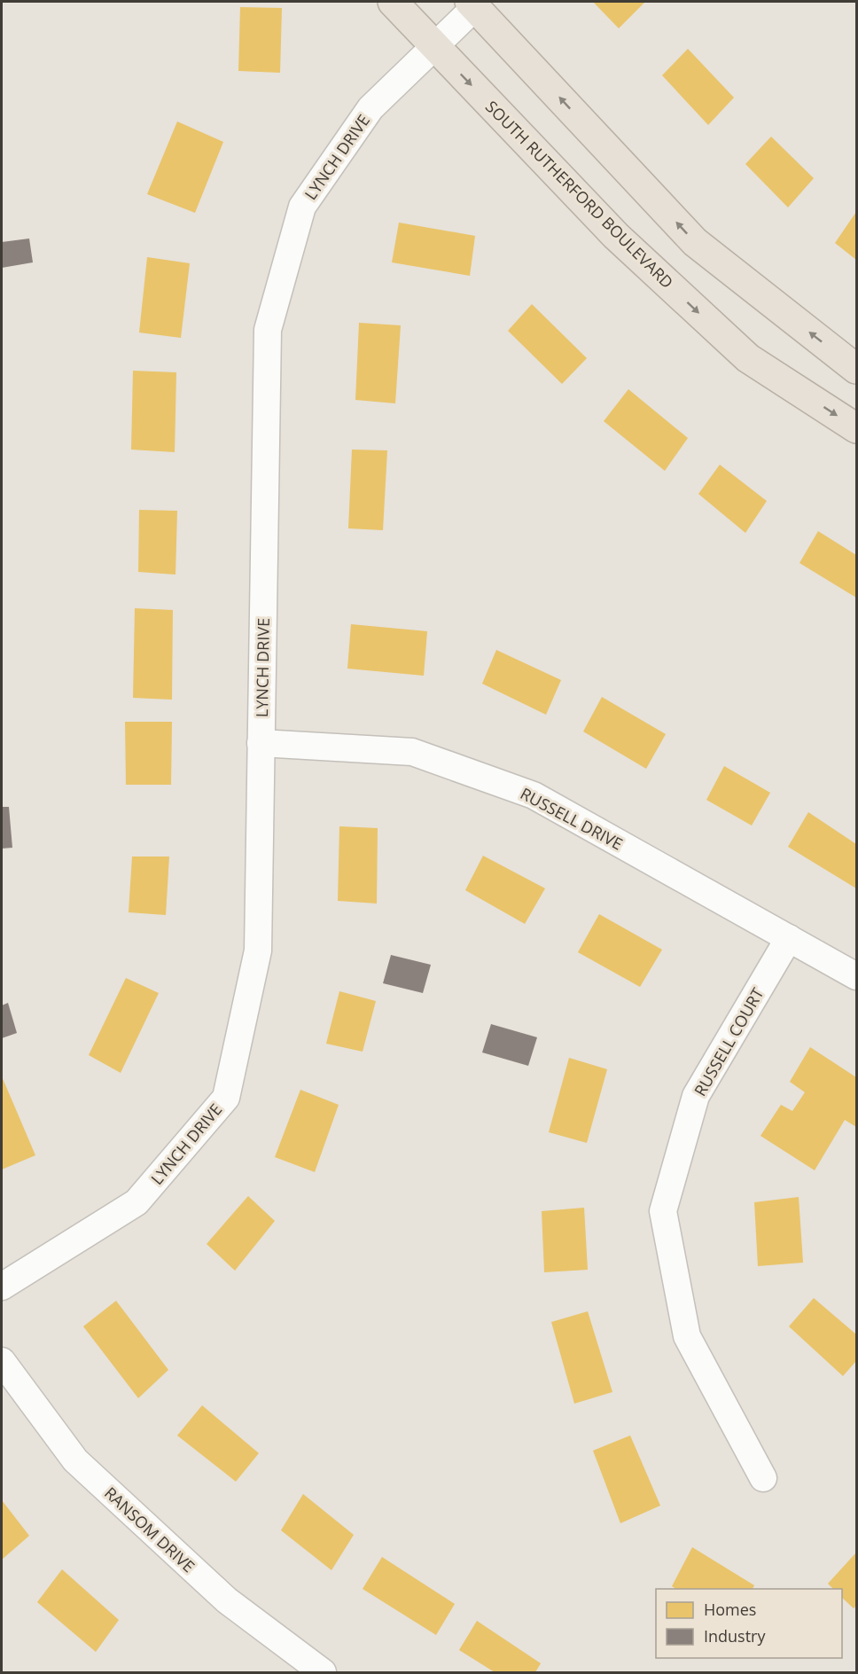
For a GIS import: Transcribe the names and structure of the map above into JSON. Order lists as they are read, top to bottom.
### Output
{
  "streets": {
    "highway": ["SOUTH RUTHERFORD BOULEVARD"],
    "street": [
      "LYNCH DRIVE",
      "RUSSELL DRIVE",
      "RUSSELL COURT",
      "RANSOM DRIVE"
    ]
  },
  "crossings": [
    ["LYNCH DRIVE", "SOUTH RUTHERFORD BOULEVARD"],
    ["LYNCH DRIVE", "RUSSELL DRIVE"],
    ["RUSSELL DRIVE", "RUSSELL COURT"]
  ],
  "legend": ["Homes", "Industry"]
}
